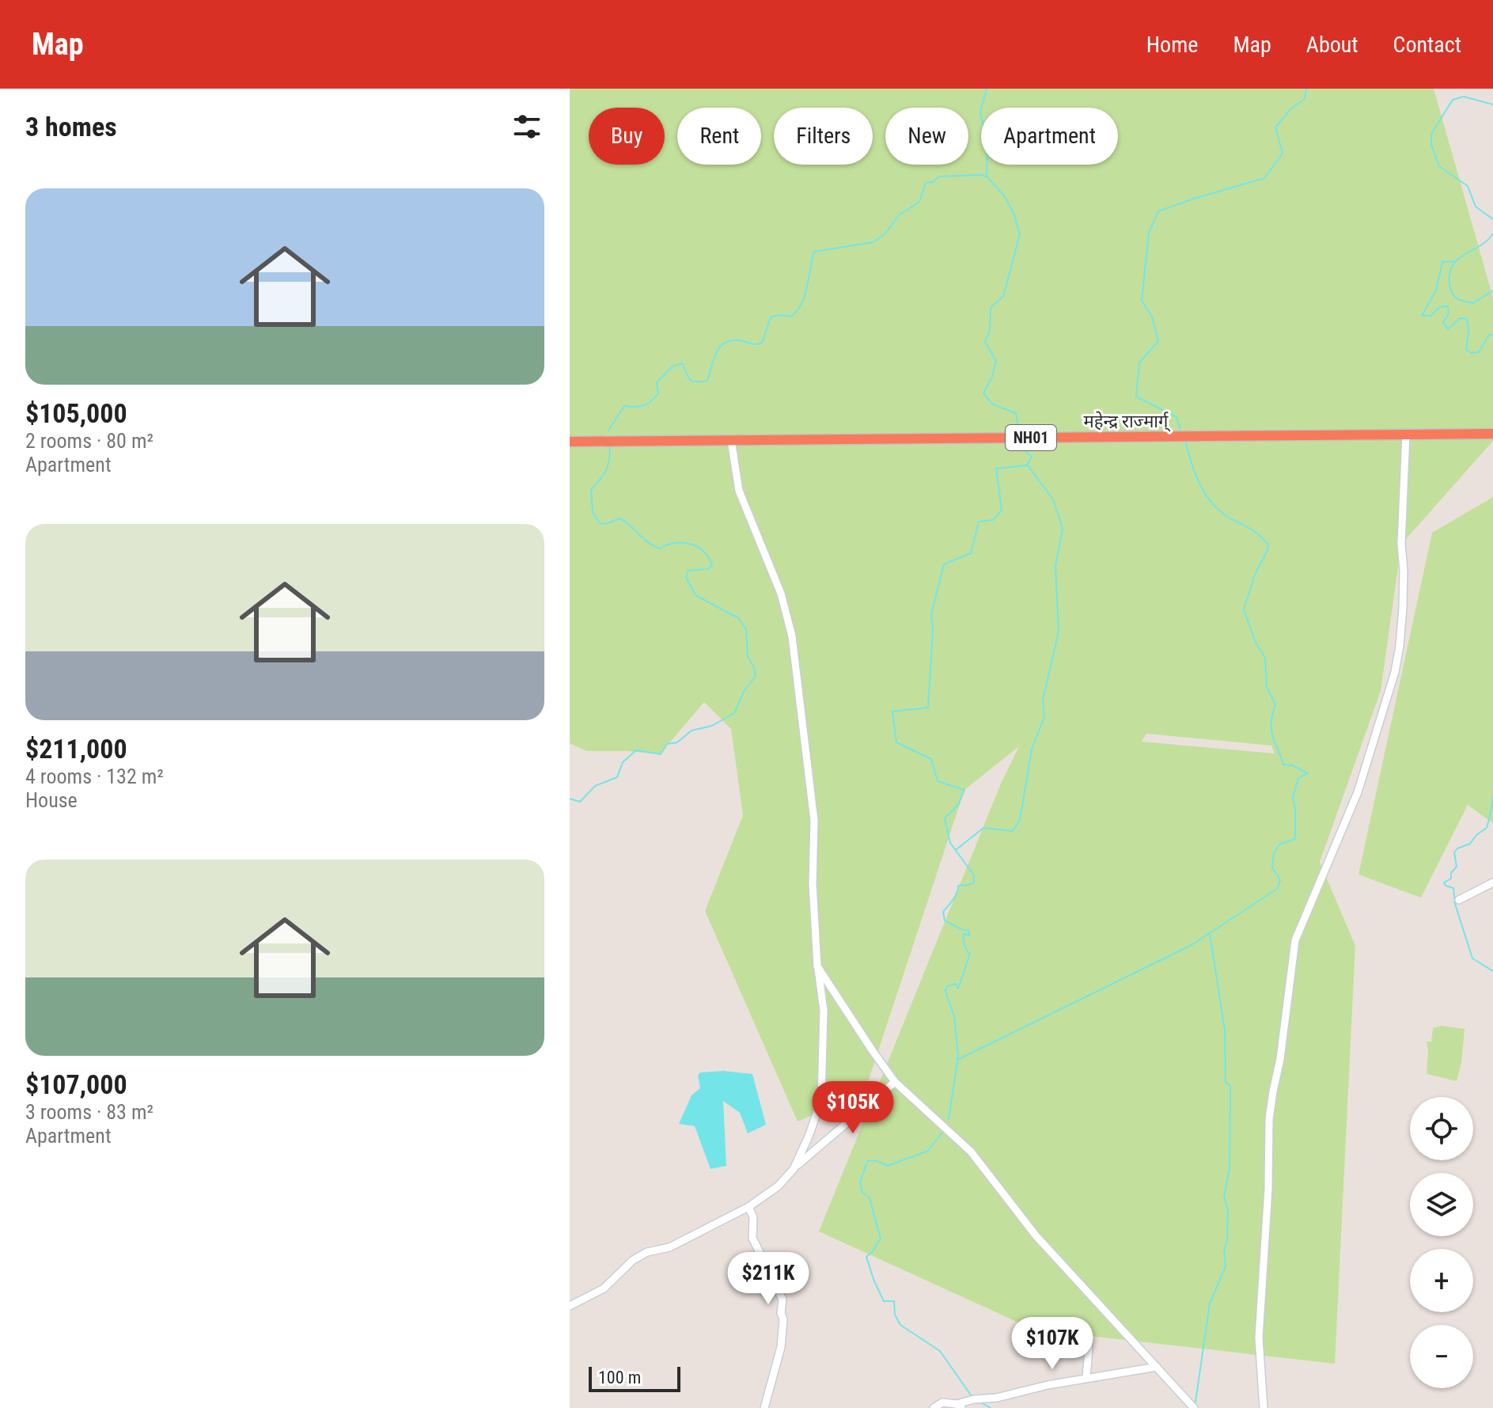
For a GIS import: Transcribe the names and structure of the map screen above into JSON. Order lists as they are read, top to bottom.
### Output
{
  "streets": {
    "highway": ["महेन्द्र राज्मार्ग्", "NH01"]
  },
  "scale_bar": "100 m",
  "page": {
    "header": "Map",
    "nav": [
      "Home",
      "Map",
      "About",
      "Contact"
    ],
    "heading": "3 homes",
    "chip": [
      "Buy",
      "Rent",
      "Filters",
      "New",
      "Apartment"
    ],
    "list": [
      {
        "name": "$105,000",
        "note": "2 rooms · 80 m² · Apartment"
      },
      {
        "name": "$211,000",
        "note": "4 rooms · 132 m² · House"
      },
      {
        "name": "$107,000",
        "note": "3 rooms · 83 m² · Apartment"
      }
    ],
    "price": ["$105K", "$211K", "$107K"],
    "map_buttons": ["+", "−"],
    "scale": "100 m"
  }
}
